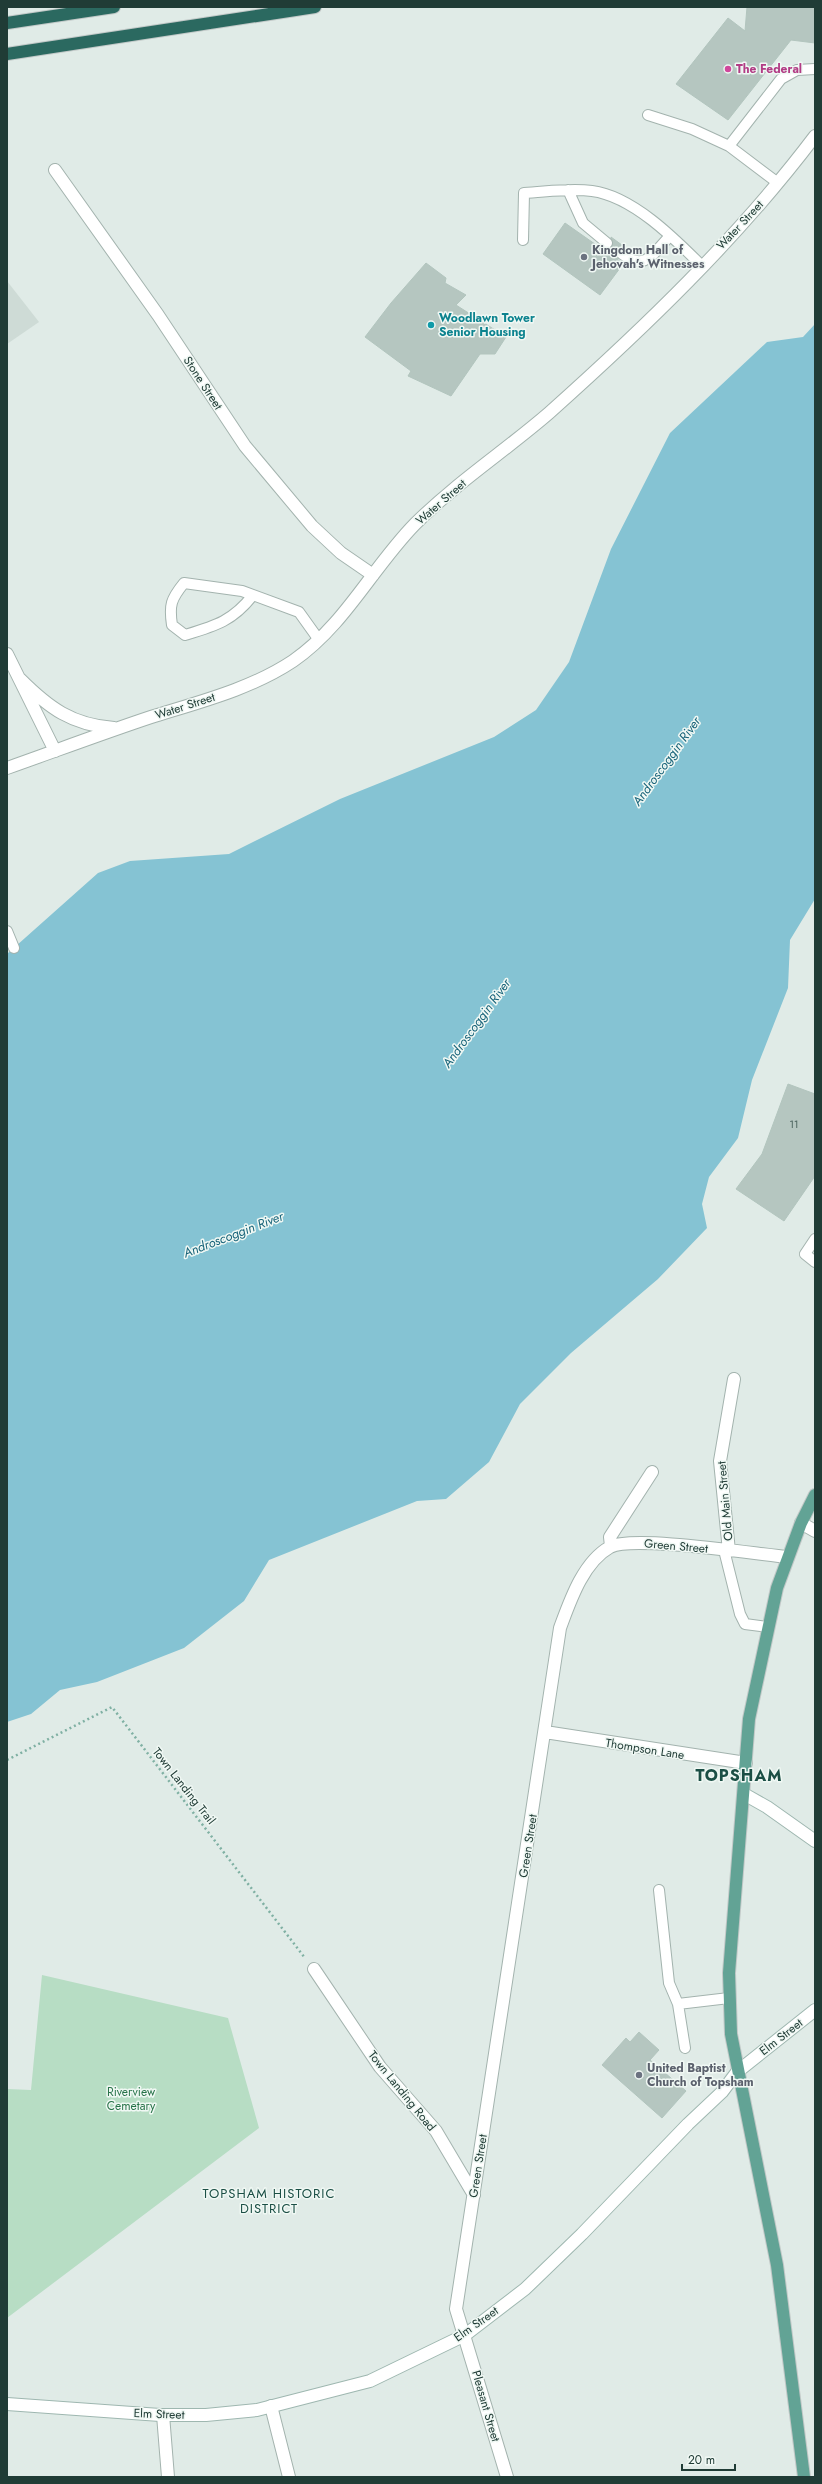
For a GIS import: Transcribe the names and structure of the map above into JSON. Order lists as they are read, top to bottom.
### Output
{
  "streets": {
    "street": [
      "Water Street",
      "Stone Street",
      "Old Main Street",
      "Green Street",
      "Thompson Lane",
      "Elm Street",
      "Town Landing Road",
      "Pleasant Street"
    ],
    "path": ["Town Landing Trail"]
  },
  "crossings": [
    ["Water Street", "Stone Street"],
    ["Old Main Street", "Green Street"],
    ["Green Street", "Thompson Lane"],
    ["Green Street", "Elm Street"],
    ["Green Street", "Town Landing Road"],
    ["Green Street", "Pleasant Street"],
    ["Town Landing Trail", "Town Landing Road"],
    ["Elm Street", "Pleasant Street"]
  ],
  "districts": ["TOPSHAM", "TOPSHAM HISTORIC DISTRICT"],
  "water": ["Androscoggin River"],
  "parks": ["Riverview Cemetary"],
  "places": [
    "The Federal",
    "Kingdom Hall of Jehovah's Witnesses",
    "Woodlawn Tower Senior Housing",
    "United Baptist Church of Topsham"
  ],
  "house_numbers": ["11"],
  "scale_bar": "20 m"
}
